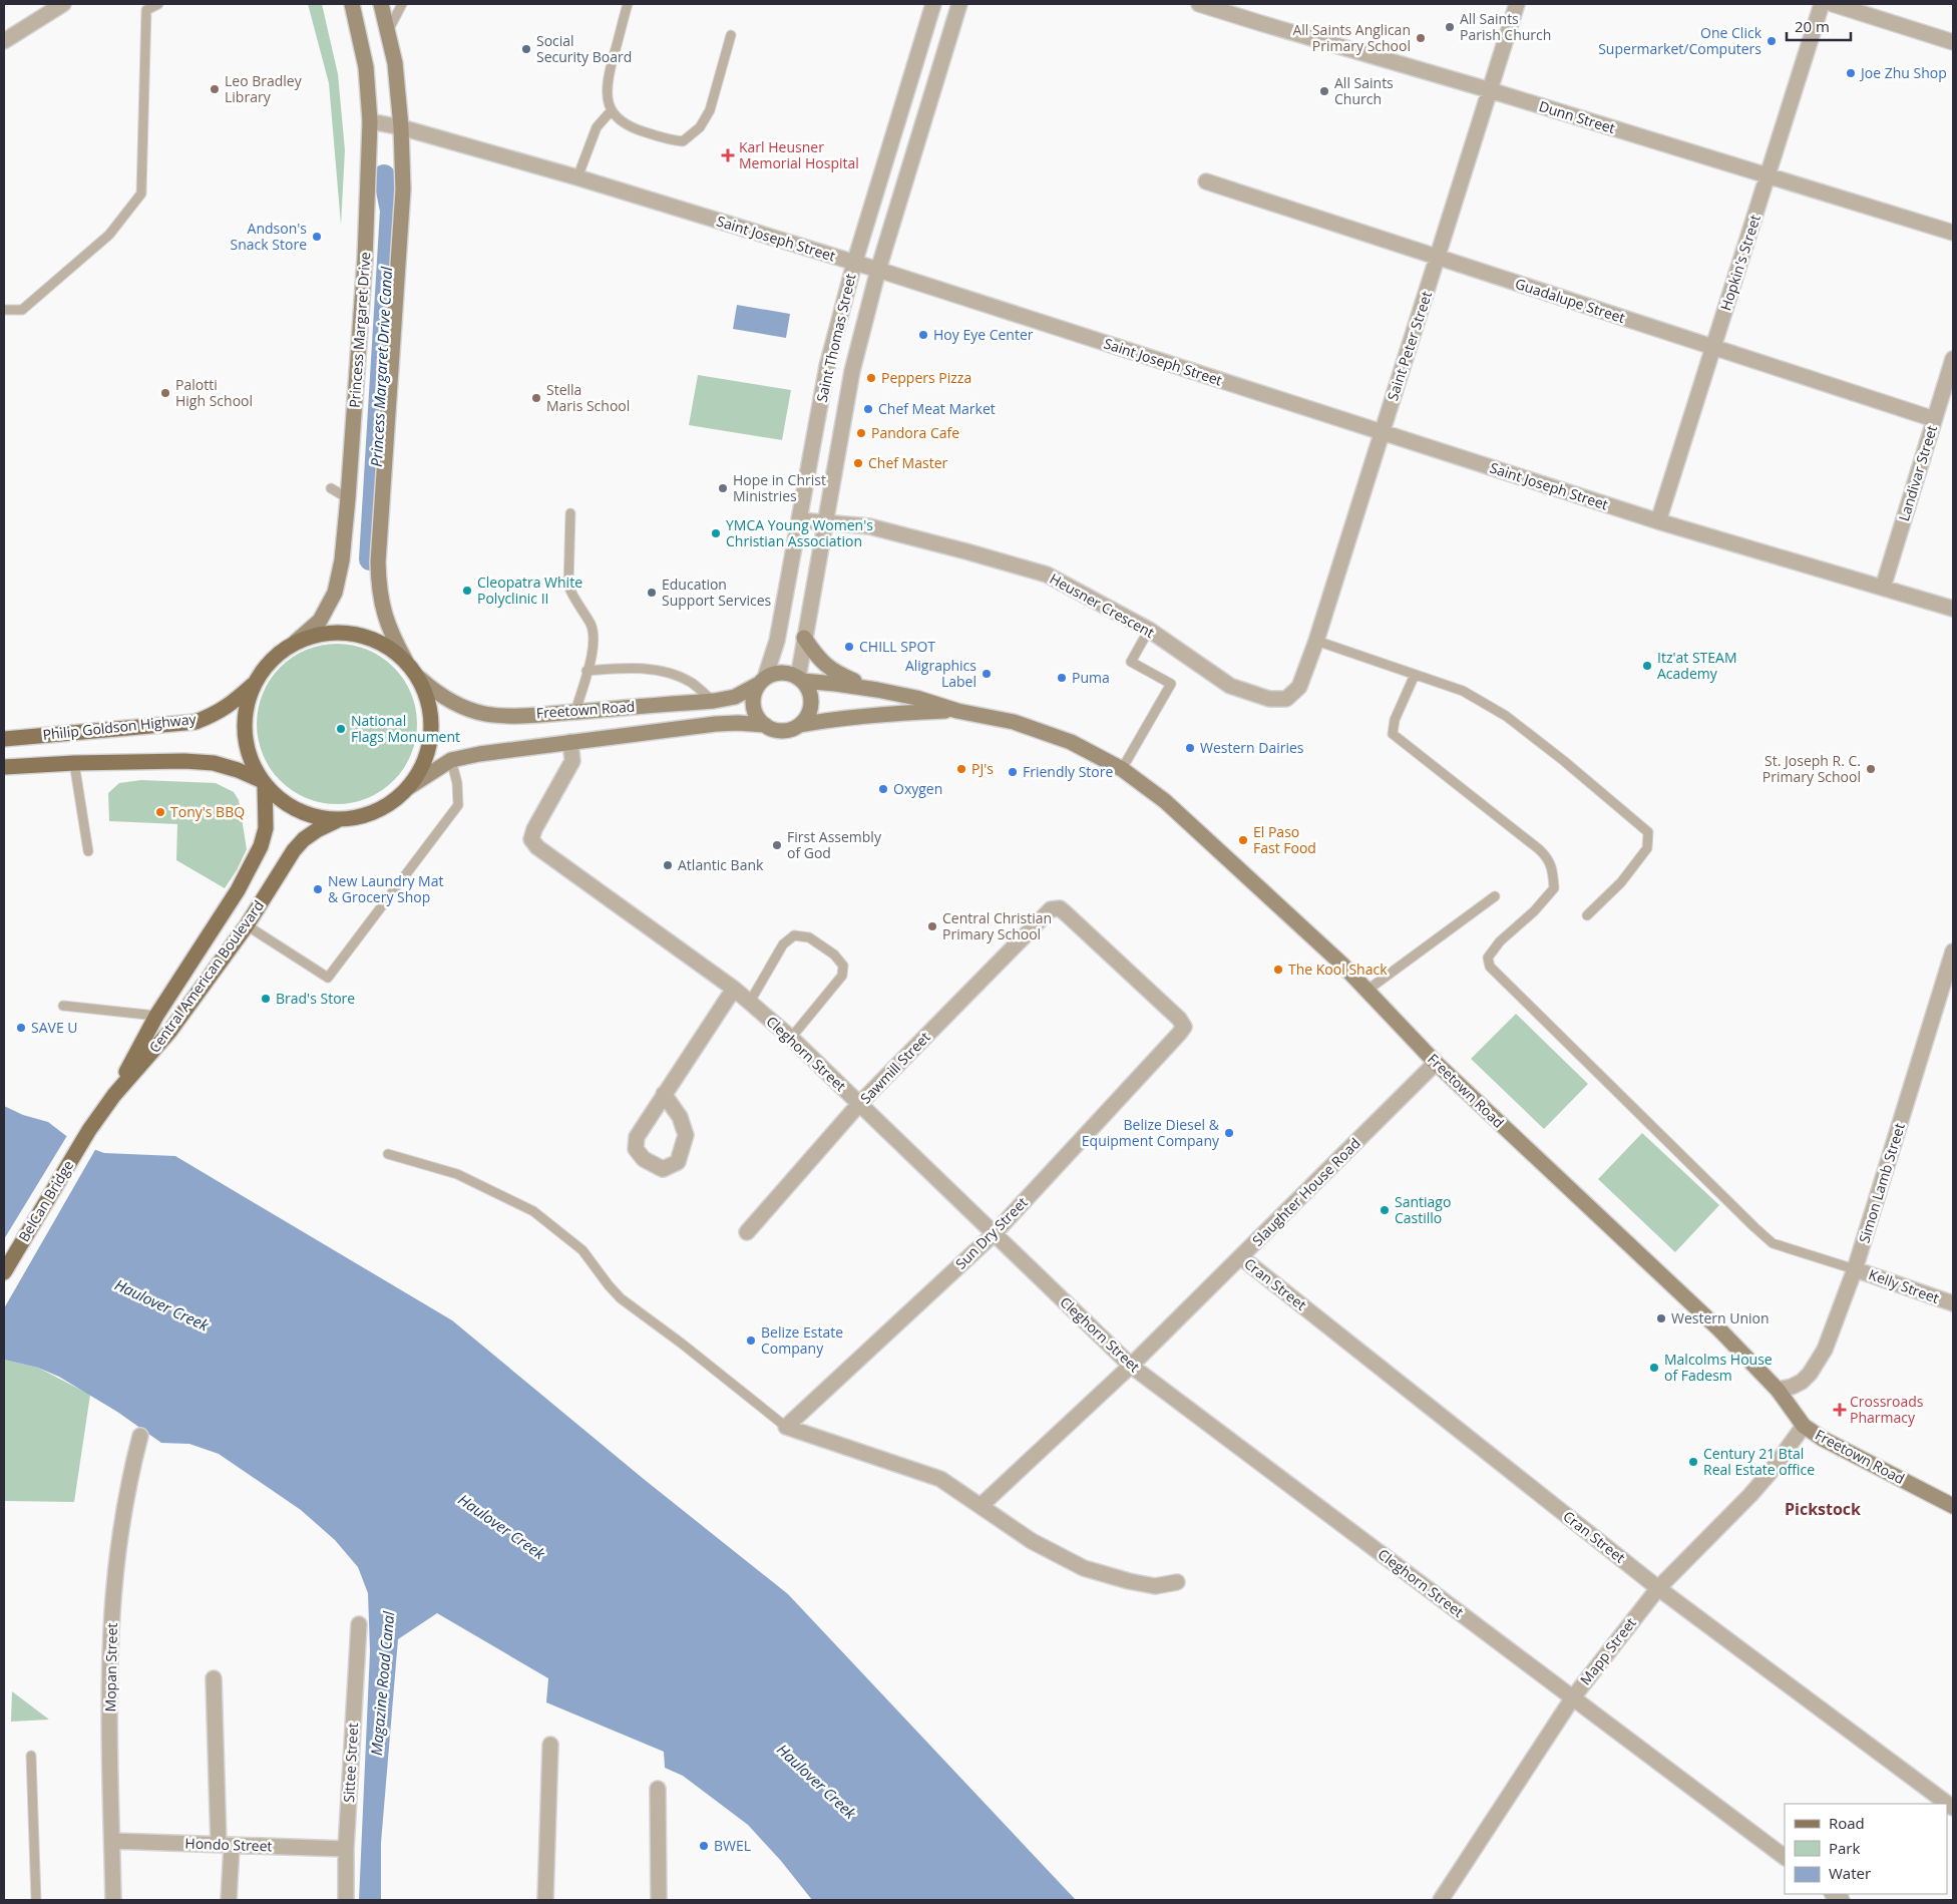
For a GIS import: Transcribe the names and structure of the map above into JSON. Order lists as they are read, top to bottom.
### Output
{
  "streets": {
    "main road": [
      "Princess Margaret Drive",
      "Freetown Road",
      "Philip Goldson Highway",
      "Central American Boulevard",
      "BelCan Bridge"
    ],
    "street": [
      "Dunn Street",
      "Saint Joseph Street",
      "Hopkin's Street",
      "Guadalupe Street",
      "Saint Thomas Street",
      "Saint Peter Street",
      "Landivar Street",
      "Heusner Crescent",
      "Cleghorn Street",
      "Sawmill Street",
      "Simon Lamb Street",
      "Slaughter House Road",
      "Sun Dry Street",
      "Cran Street",
      "Kelly Street",
      "Mapp Street",
      "Mopan Street",
      "Sittee Street",
      "Hondo Street"
    ]
  },
  "crossings": [
    ["Dunn Street", "Hopkin's Street"],
    ["Dunn Street", "Saint Peter Street"],
    ["Saint Joseph Street", "Hopkin's Street"],
    ["Saint Joseph Street", "Princess Margaret Drive"],
    ["Saint Joseph Street", "Saint Thomas Street"],
    ["Saint Joseph Street", "Saint Peter Street"],
    ["Saint Joseph Street", "Landivar Street"],
    ["Hopkin's Street", "Guadalupe Street"],
    ["Guadalupe Street", "Saint Peter Street"],
    ["Guadalupe Street", "Landivar Street"],
    ["Saint Thomas Street", "Heusner Crescent"],
    ["Saint Thomas Street", "Freetown Road"],
    ["Saint Peter Street", "Heusner Crescent"],
    ["Freetown Road", "Cleghorn Street"],
    ["Freetown Road", "Simon Lamb Street"],
    ["Freetown Road", "Slaughter House Road"],
    ["Freetown Road", "Mapp Street"],
    ["Central American Boulevard", "BelCan Bridge"],
    ["Cleghorn Street", "Sawmill Street"],
    ["Cleghorn Street", "Slaughter House Road"],
    ["Cleghorn Street", "Sun Dry Street"],
    ["Cleghorn Street", "Mapp Street"],
    ["Sawmill Street", "Sun Dry Street"],
    ["Simon Lamb Street", "Kelly Street"],
    ["Slaughter House Road", "Cran Street"],
    ["Cran Street", "Mapp Street"],
    ["Mopan Street", "Hondo Street"],
    ["Sittee Street", "Hondo Street"]
  ],
  "districts": ["Pickstock"],
  "water": ["Princess Margaret Drive Canal", "Haulover Creek", "Magazine Road Canal"],
  "places": {
    "other": [
      "All Saints Parish Church",
      "All Saints Anglican Primary School",
      "One Click Supermarket/Computers",
      "Social Security Board",
      "Joe Zhu Shop",
      "Leo Bradley Library",
      "All Saints Church",
      "Andson's Snack Store",
      "Hoy Eye Center",
      "Peppers Pizza",
      "Palotti High School",
      "Stella Maris School",
      "Chef Meat Market",
      "Pandora Cafe",
      "Chef Master",
      "Hope in Christ Ministries",
      "YMCA Young Women's Christian Association",
      "Cleopatra White Polyclinic II",
      "Education Support Services",
      "CHILL SPOT",
      "Itz'at STEAM Academy",
      "Aligraphics Label",
      "Puma",
      "National Flags Monument",
      "Western Dairies",
      "PJ's",
      "St. Joseph R. C. Primary School",
      "Friendly Store",
      "Oxygen",
      "Tony's BBQ",
      "El Paso Fast Food",
      "First Assembly of God",
      "Atlantic Bank",
      "New Laundry Mat & Grocery Shop",
      "Central Christian Primary School",
      "The Kool Shack",
      "Brad's Store",
      "SAVE U",
      "Belize Diesel & Equipment Company",
      "Santiago Castillo",
      "Western Union",
      "Belize Estate Company",
      "Malcolms House of Fadesm",
      "Century 21 Btal Real Estate office",
      "BWEL"
    ],
    "health": ["Karl Heusner Memorial Hospital", "Crossroads Pharmacy"]
  },
  "legend": ["Road", "Park", "Water"],
  "scale_bar": "20 m"
}
